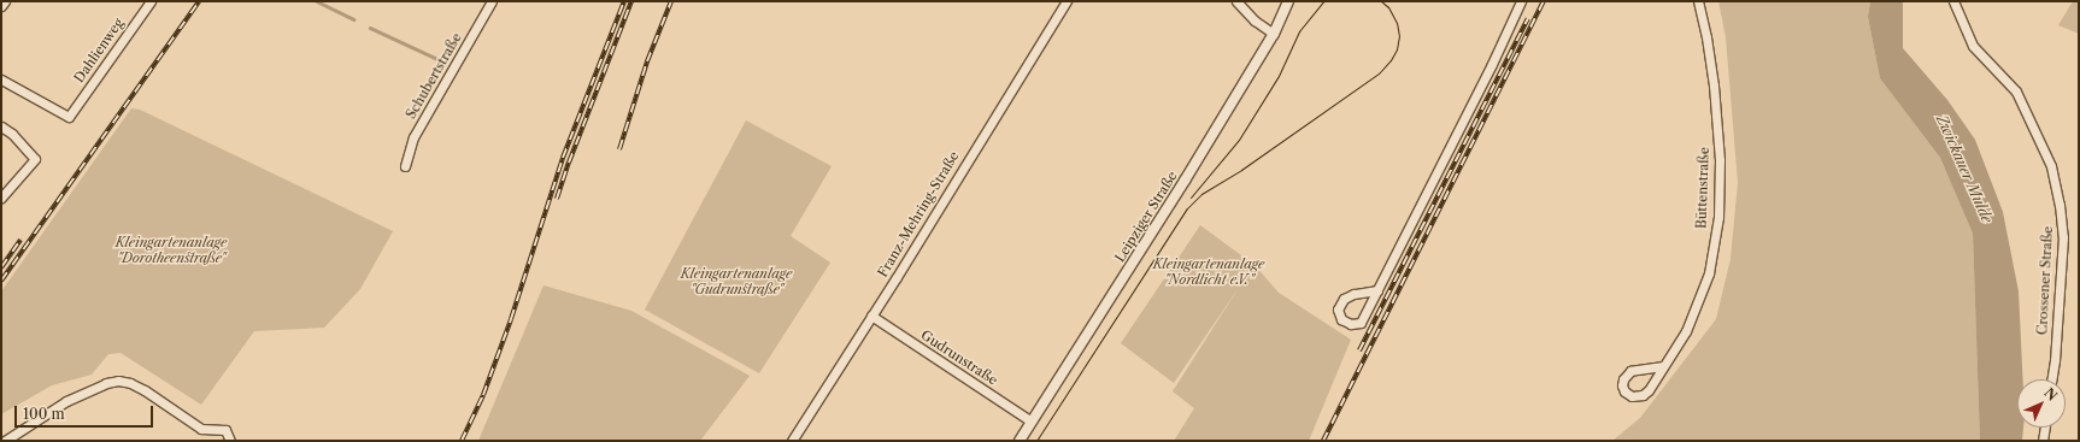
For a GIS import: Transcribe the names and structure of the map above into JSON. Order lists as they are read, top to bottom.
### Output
{
  "streets": {
    "street": [
      "Dahlienweg",
      "Schubertstraße",
      "Büttenstraße",
      "Franz-Mehring-Straße",
      "Leipziger Straße",
      "Crossener Straße",
      "Gudrunstraße"
    ]
  },
  "crossings": [
    ["Franz-Mehring-Straße", "Gudrunstraße"],
    ["Leipziger Straße", "Gudrunstraße"]
  ],
  "water": ["Zwickauer Mulde"],
  "parks": ["Kleingartenanlage \"Dorotheenstraße\"", "Kleingartenanlage \"Nordlicht e.V.\"", "Kleingartenanlage \"Gudrunstraße\""],
  "scale_bar": "100 m",
  "north": "top right"
}
